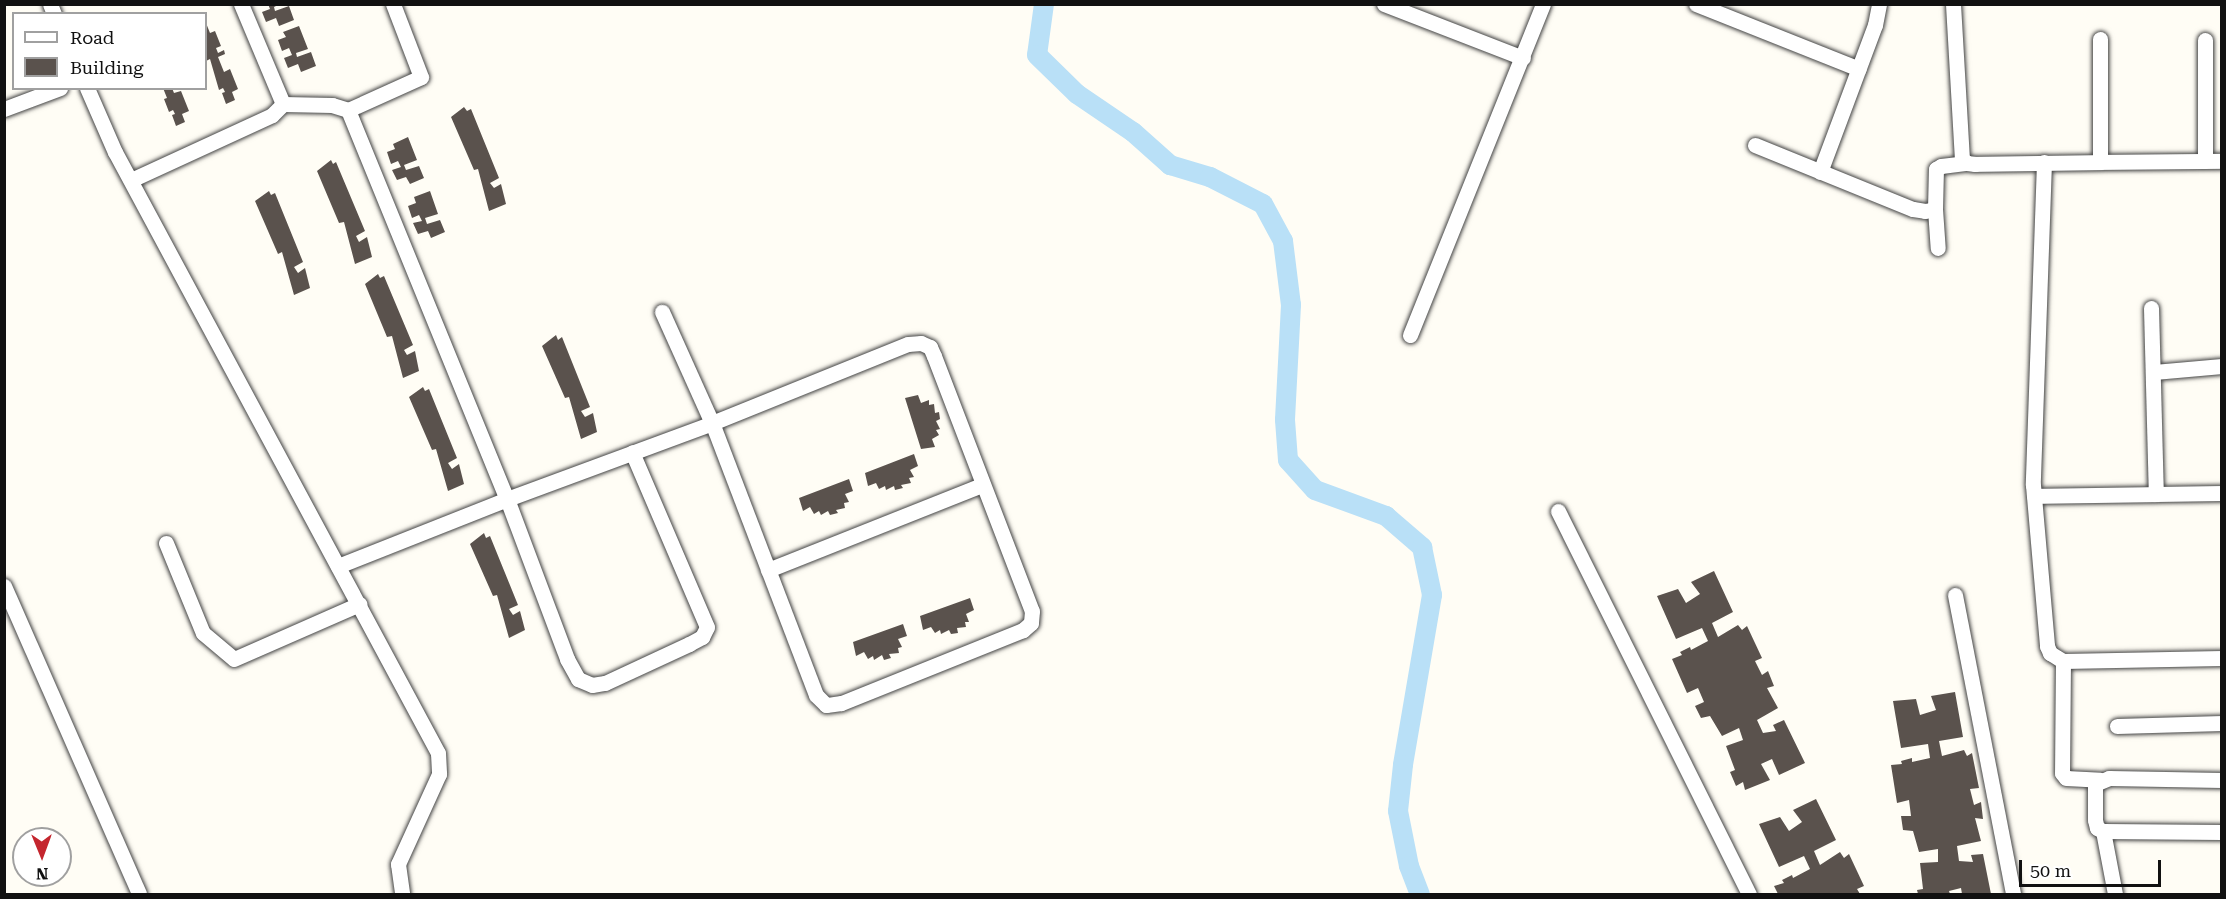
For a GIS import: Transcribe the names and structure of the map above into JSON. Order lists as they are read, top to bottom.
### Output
{
  "legend": ["Road", "Building"],
  "scale_bar": "50 m",
  "north": "bottom"
}
